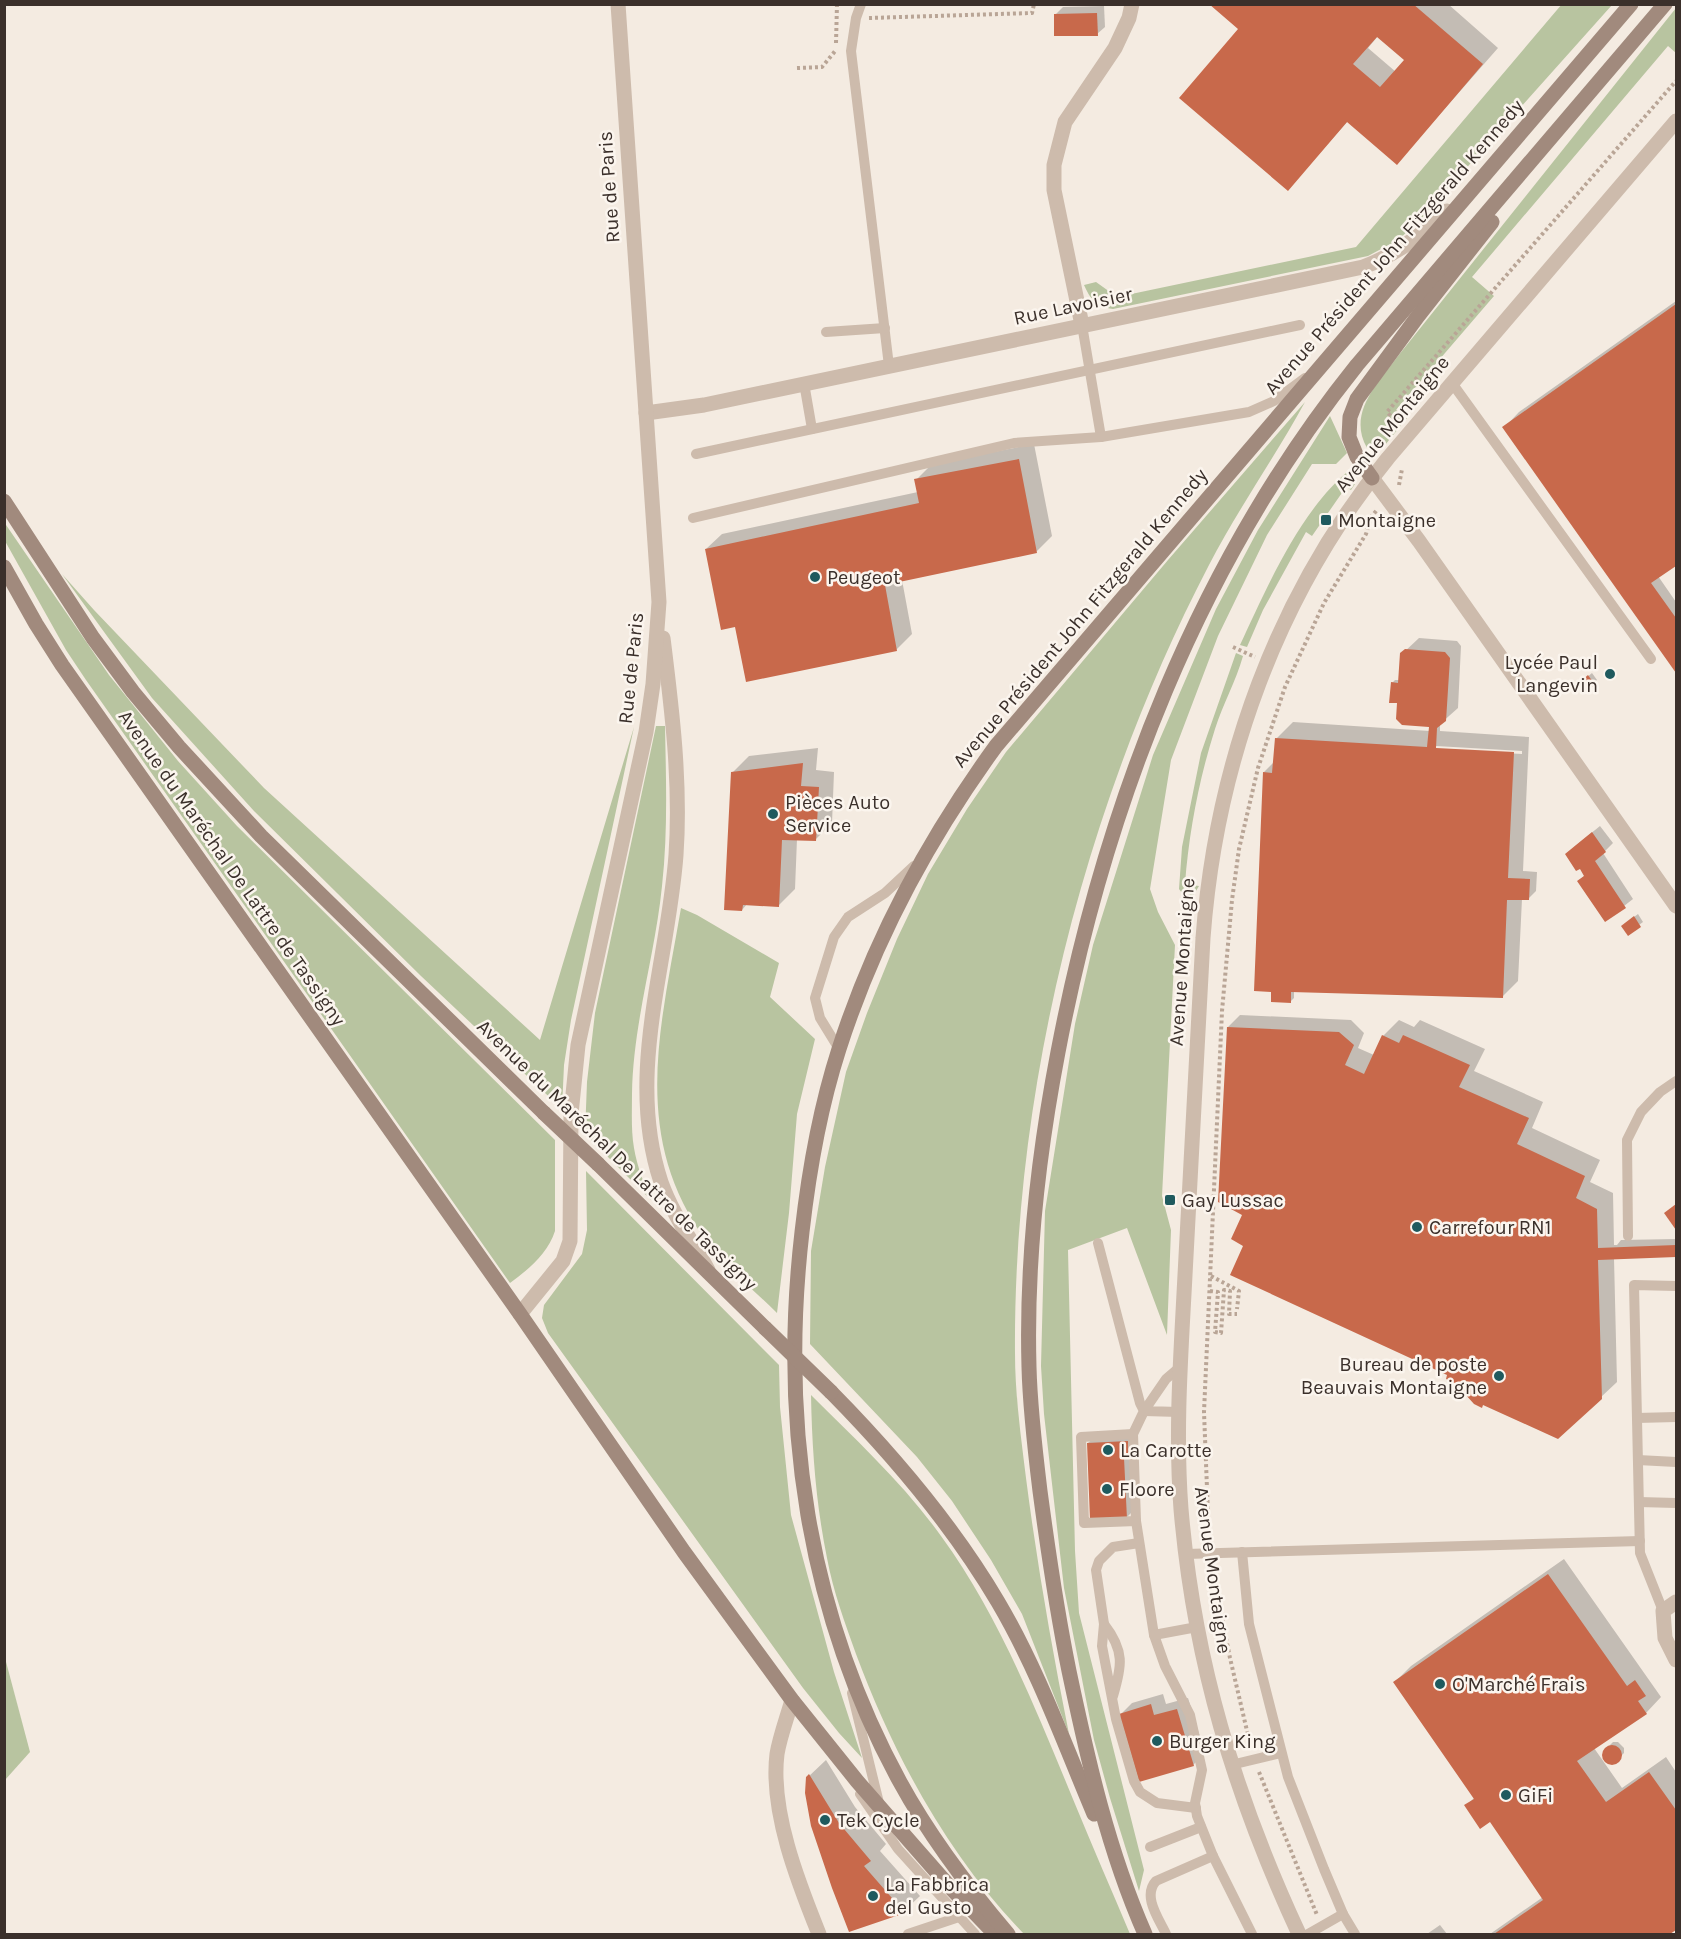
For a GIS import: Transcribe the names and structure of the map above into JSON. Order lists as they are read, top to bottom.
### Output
{
  "streets": {
    "main road": ["Avenue Président John Fitzgerald Kennedy", "Avenue du Maréchal De Lattre de Tassigny"],
    "street": ["Rue de Paris", "Rue Lavoisier", "Avenue Montaigne"]
  },
  "crossings": [
    ["Rue de Paris", "Rue Lavoisier"],
    ["Rue de Paris", "Avenue du Maréchal De Lattre de Tassigny"],
    ["Avenue Président John Fitzgerald Kennedy", "Rue Lavoisier"]
  ],
  "places": {
    "transit": ["Montaigne", "Gay Lussac"],
    "other": [
      "Peugeot",
      "Lycée Paul Langevin",
      "Pièces Auto Service",
      "Carrefour RN1",
      "Bureau de poste Beauvais Montaigne",
      "La Carotte",
      "Floore",
      "O'Marché Frais",
      "Burger King",
      "GiFi",
      "Tek Cycle",
      "La Fabbrica del Gusto"
    ]
  }
}
